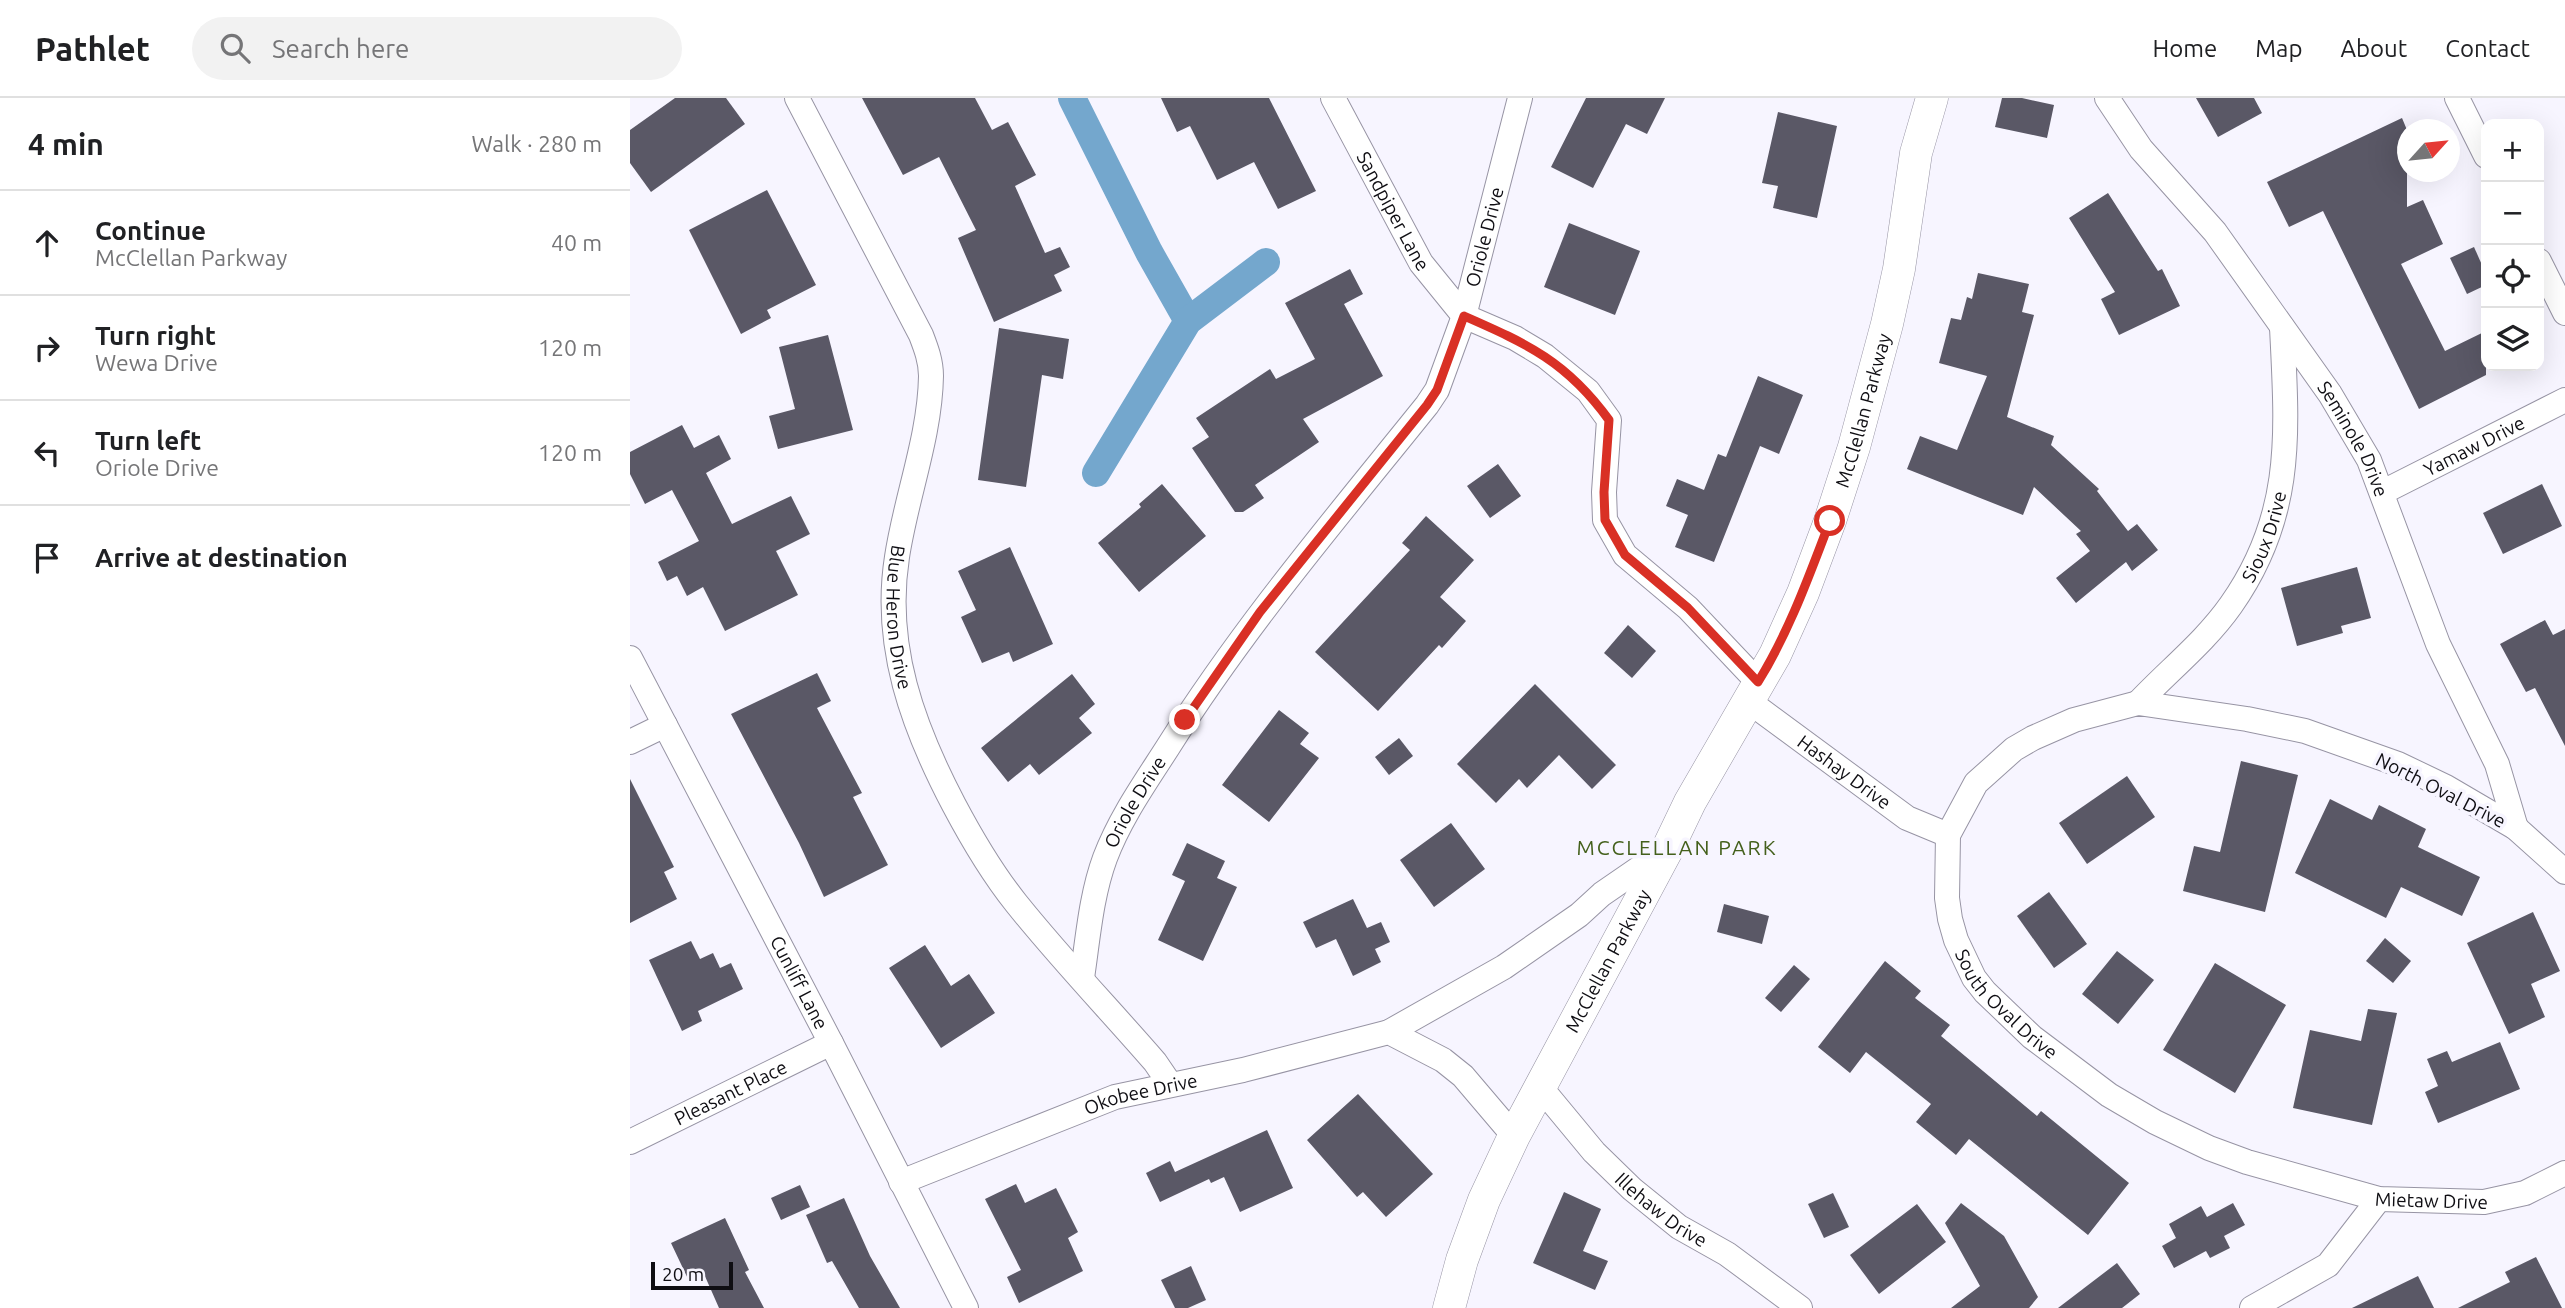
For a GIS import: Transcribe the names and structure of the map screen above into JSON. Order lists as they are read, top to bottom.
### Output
{
  "streets": {
    "street": [
      "Sandpiper Lane",
      "Oriole Drive",
      "McClellan Parkway",
      "Seminole Drive",
      "Yamaw Drive",
      "Sioux Drive",
      "Blue Heron Drive",
      "Hashay Drive",
      "North Oval Drive",
      "Cunliff Lane",
      "South Oval Drive",
      "Pleasant Place",
      "Okobee Drive",
      "Mietaw Drive",
      "Illehaw Drive"
    ]
  },
  "crossings": [
    ["Sandpiper Lane", "Oriole Drive"],
    ["Sandpiper Lane", "Hashay Drive"],
    ["Oriole Drive", "Blue Heron Drive"],
    ["Oriole Drive", "Hashay Drive"],
    ["McClellan Parkway", "Hashay Drive"],
    ["McClellan Parkway", "Okobee Drive"],
    ["McClellan Parkway", "Illehaw Drive"],
    ["Seminole Drive", "Yamaw Drive"],
    ["Seminole Drive", "Sioux Drive"],
    ["Seminole Drive", "North Oval Drive"],
    ["Sioux Drive", "North Oval Drive"],
    ["Sioux Drive", "South Oval Drive"],
    ["Blue Heron Drive", "Okobee Drive"],
    ["Hashay Drive", "South Oval Drive"],
    ["North Oval Drive", "South Oval Drive"],
    ["Cunliff Lane", "Pleasant Place"],
    ["Cunliff Lane", "Okobee Drive"],
    ["South Oval Drive", "Mietaw Drive"]
  ],
  "districts": ["MCCLELLAN PARK"],
  "scale_bar": "20 m",
  "north": "top right",
  "page": {
    "header": "Pathlet",
    "search": "Search here",
    "nav": [
      "Home",
      "Map",
      "About",
      "Contact"
    ],
    "heading": ["4 min", "Walk · 280 m"],
    "map_buttons": ["+", "−"],
    "list": [
      ["Continue", "McClellan Parkway", "40 m"],
      ["Turn right", "Wewa Drive", "120 m"],
      ["Turn left", "Oriole Drive", "120 m"],
      "Arrive at destination"
    ],
    "scale": "20 m"
  }
}
